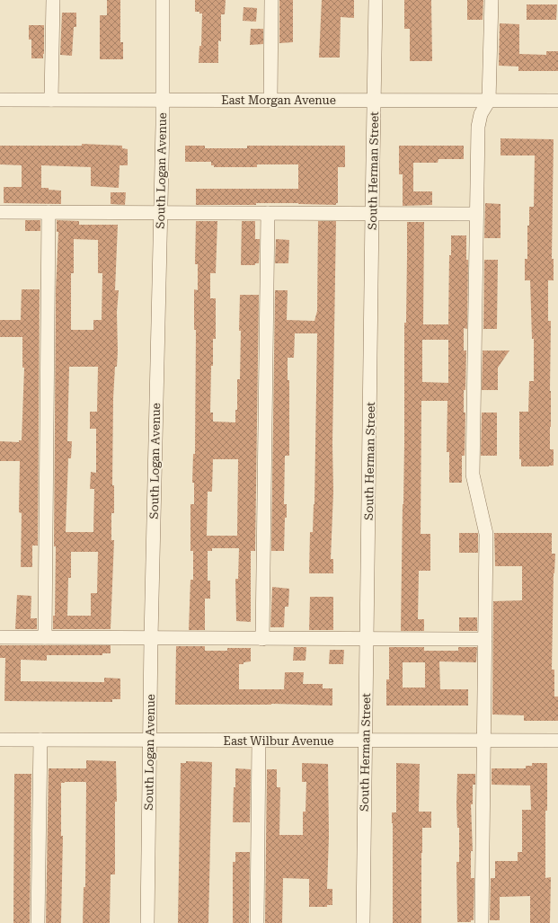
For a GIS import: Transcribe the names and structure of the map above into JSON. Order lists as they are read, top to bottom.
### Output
{
  "streets": {
    "street": [
      "East Morgan Avenue",
      "South Logan Avenue",
      "South Herman Street",
      "East Wilbur Avenue"
    ]
  },
  "crossings": [
    ["East Morgan Avenue", "South Logan Avenue"],
    ["East Morgan Avenue", "South Herman Street"],
    ["South Logan Avenue", "East Wilbur Avenue"],
    ["South Herman Street", "East Wilbur Avenue"]
  ]
}
